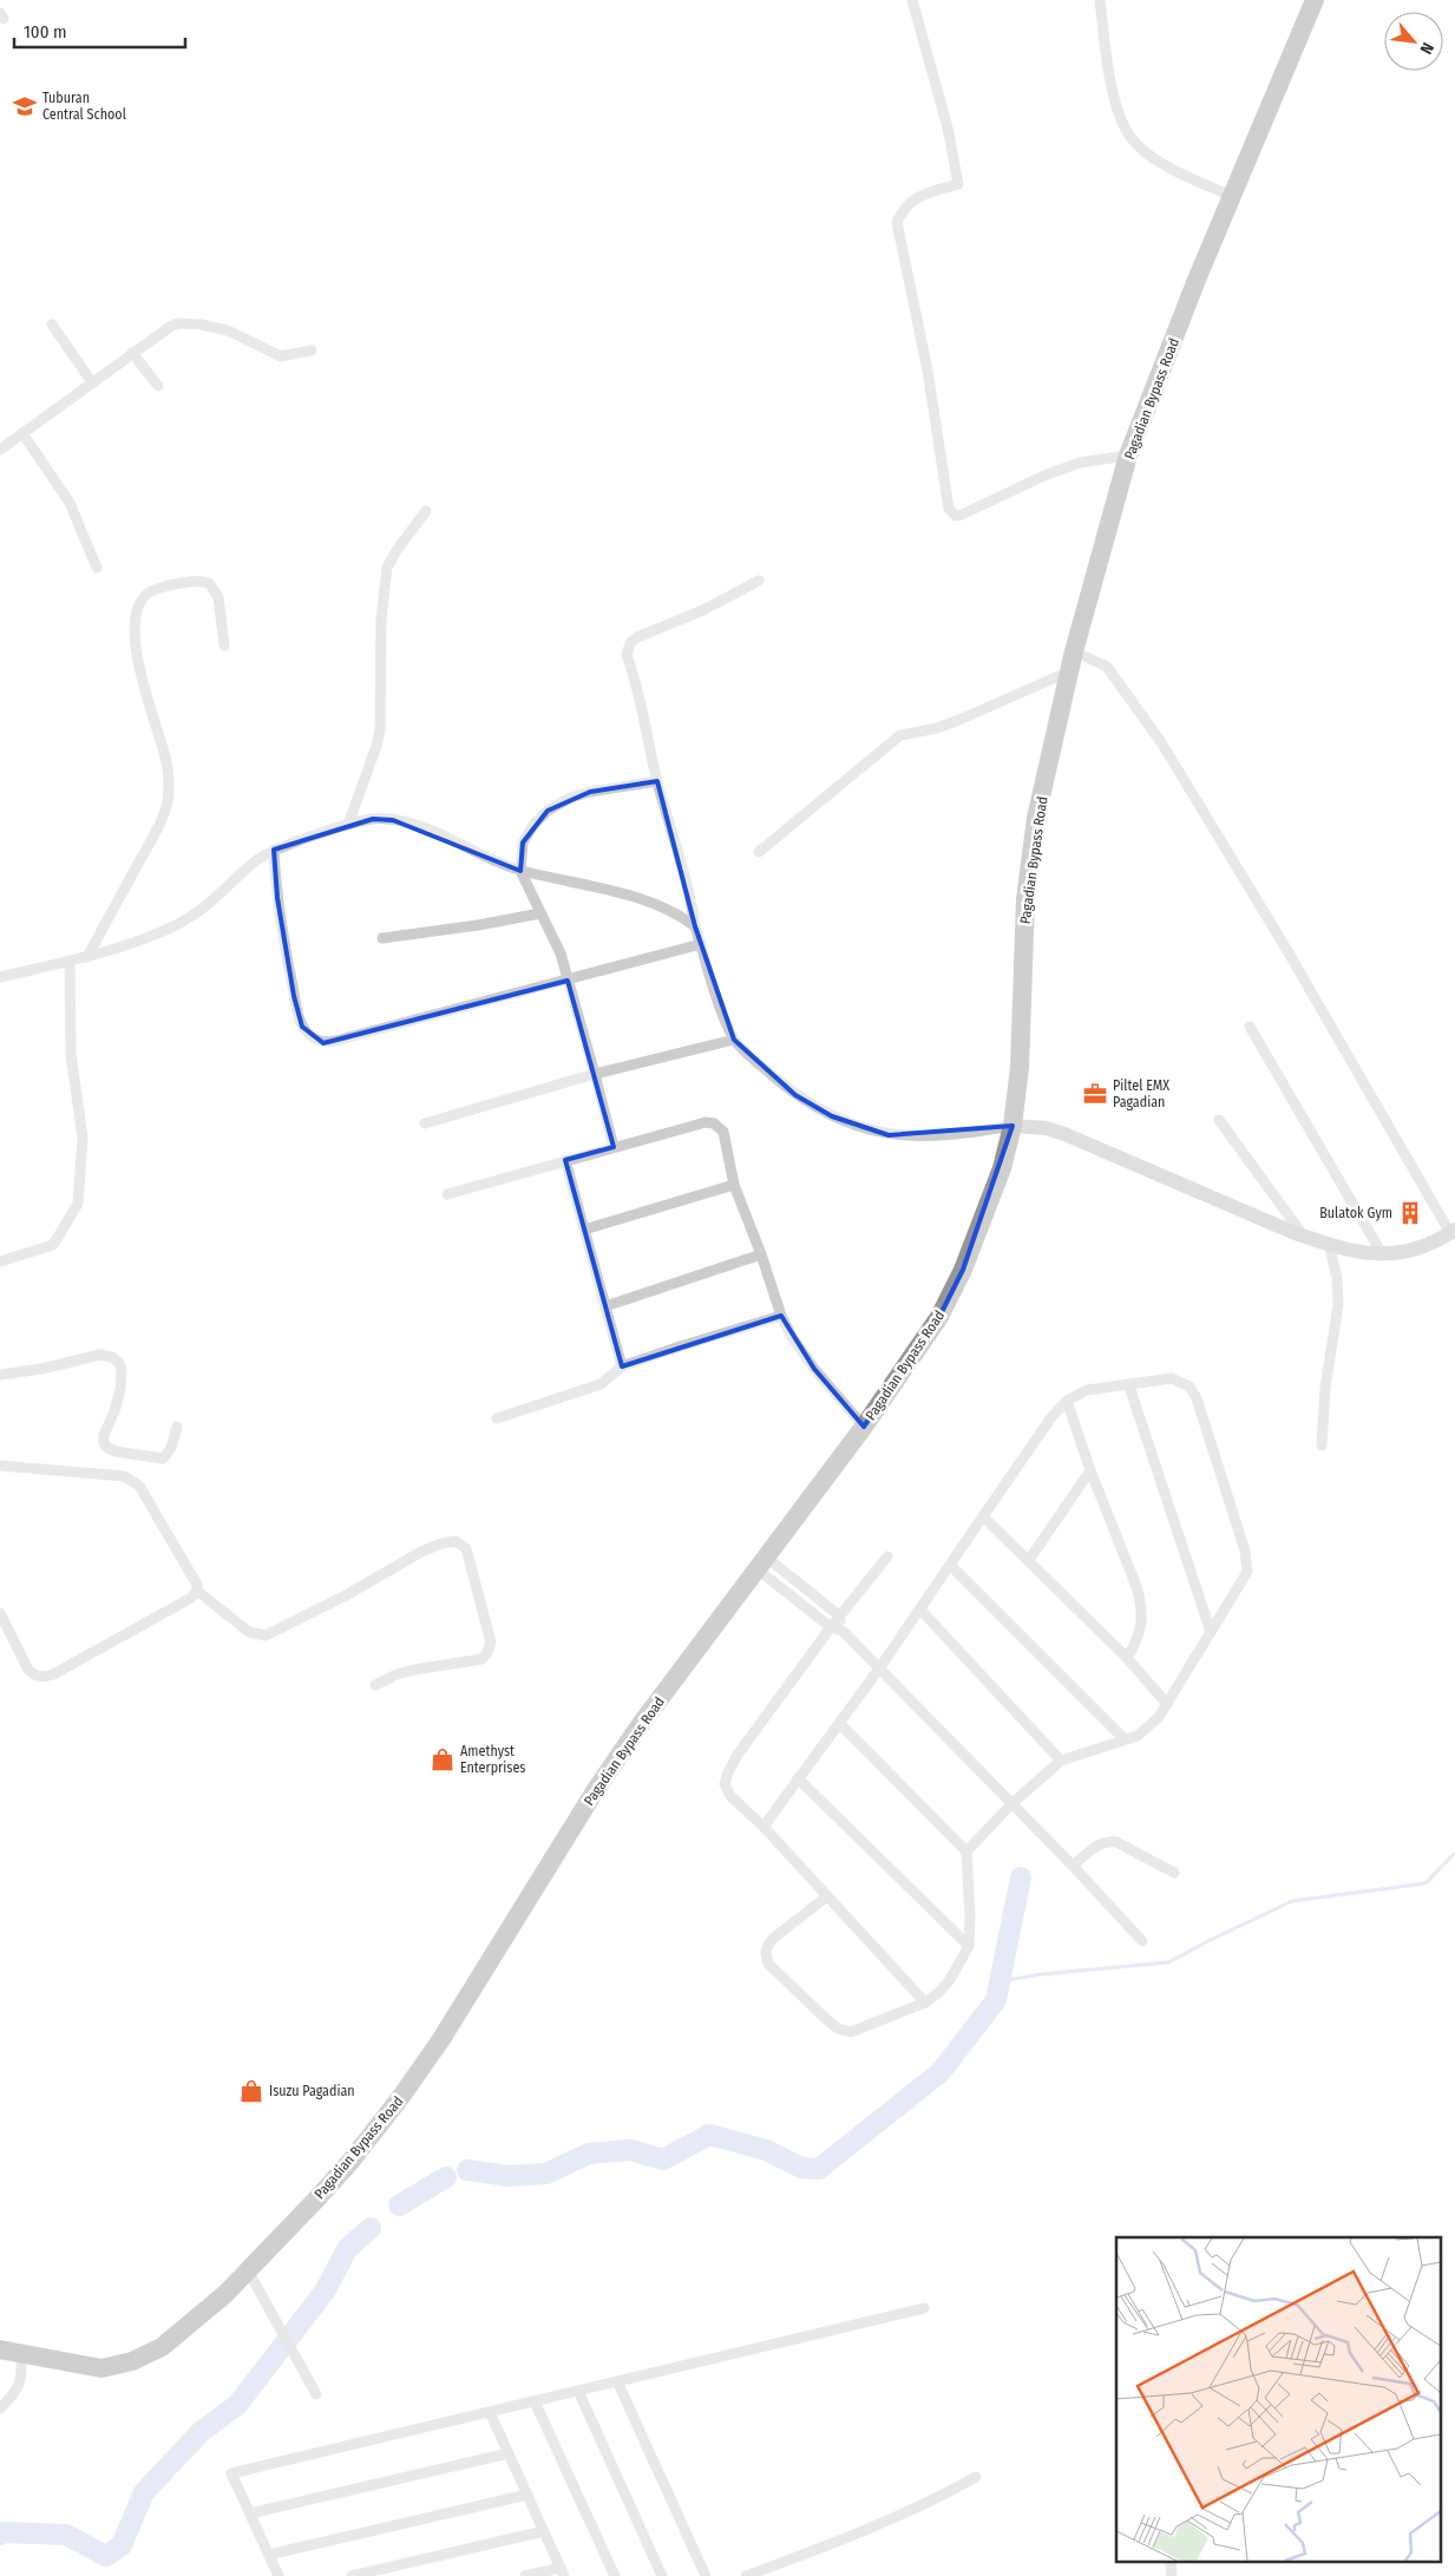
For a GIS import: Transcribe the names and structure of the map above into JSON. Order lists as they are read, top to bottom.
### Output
{
  "streets": {
    "highway": ["Pagadian Bypass Road"]
  },
  "places": {
    "school or university": ["Tuburan Central School"],
    "office": ["Piltel EMX Pagadian"],
    "building": ["Bulatok Gym"],
    "shop": ["Amethyst Enterprises", "Isuzu Pagadian"]
  },
  "scale_bar": "100 m",
  "north": "bottom right"
}
